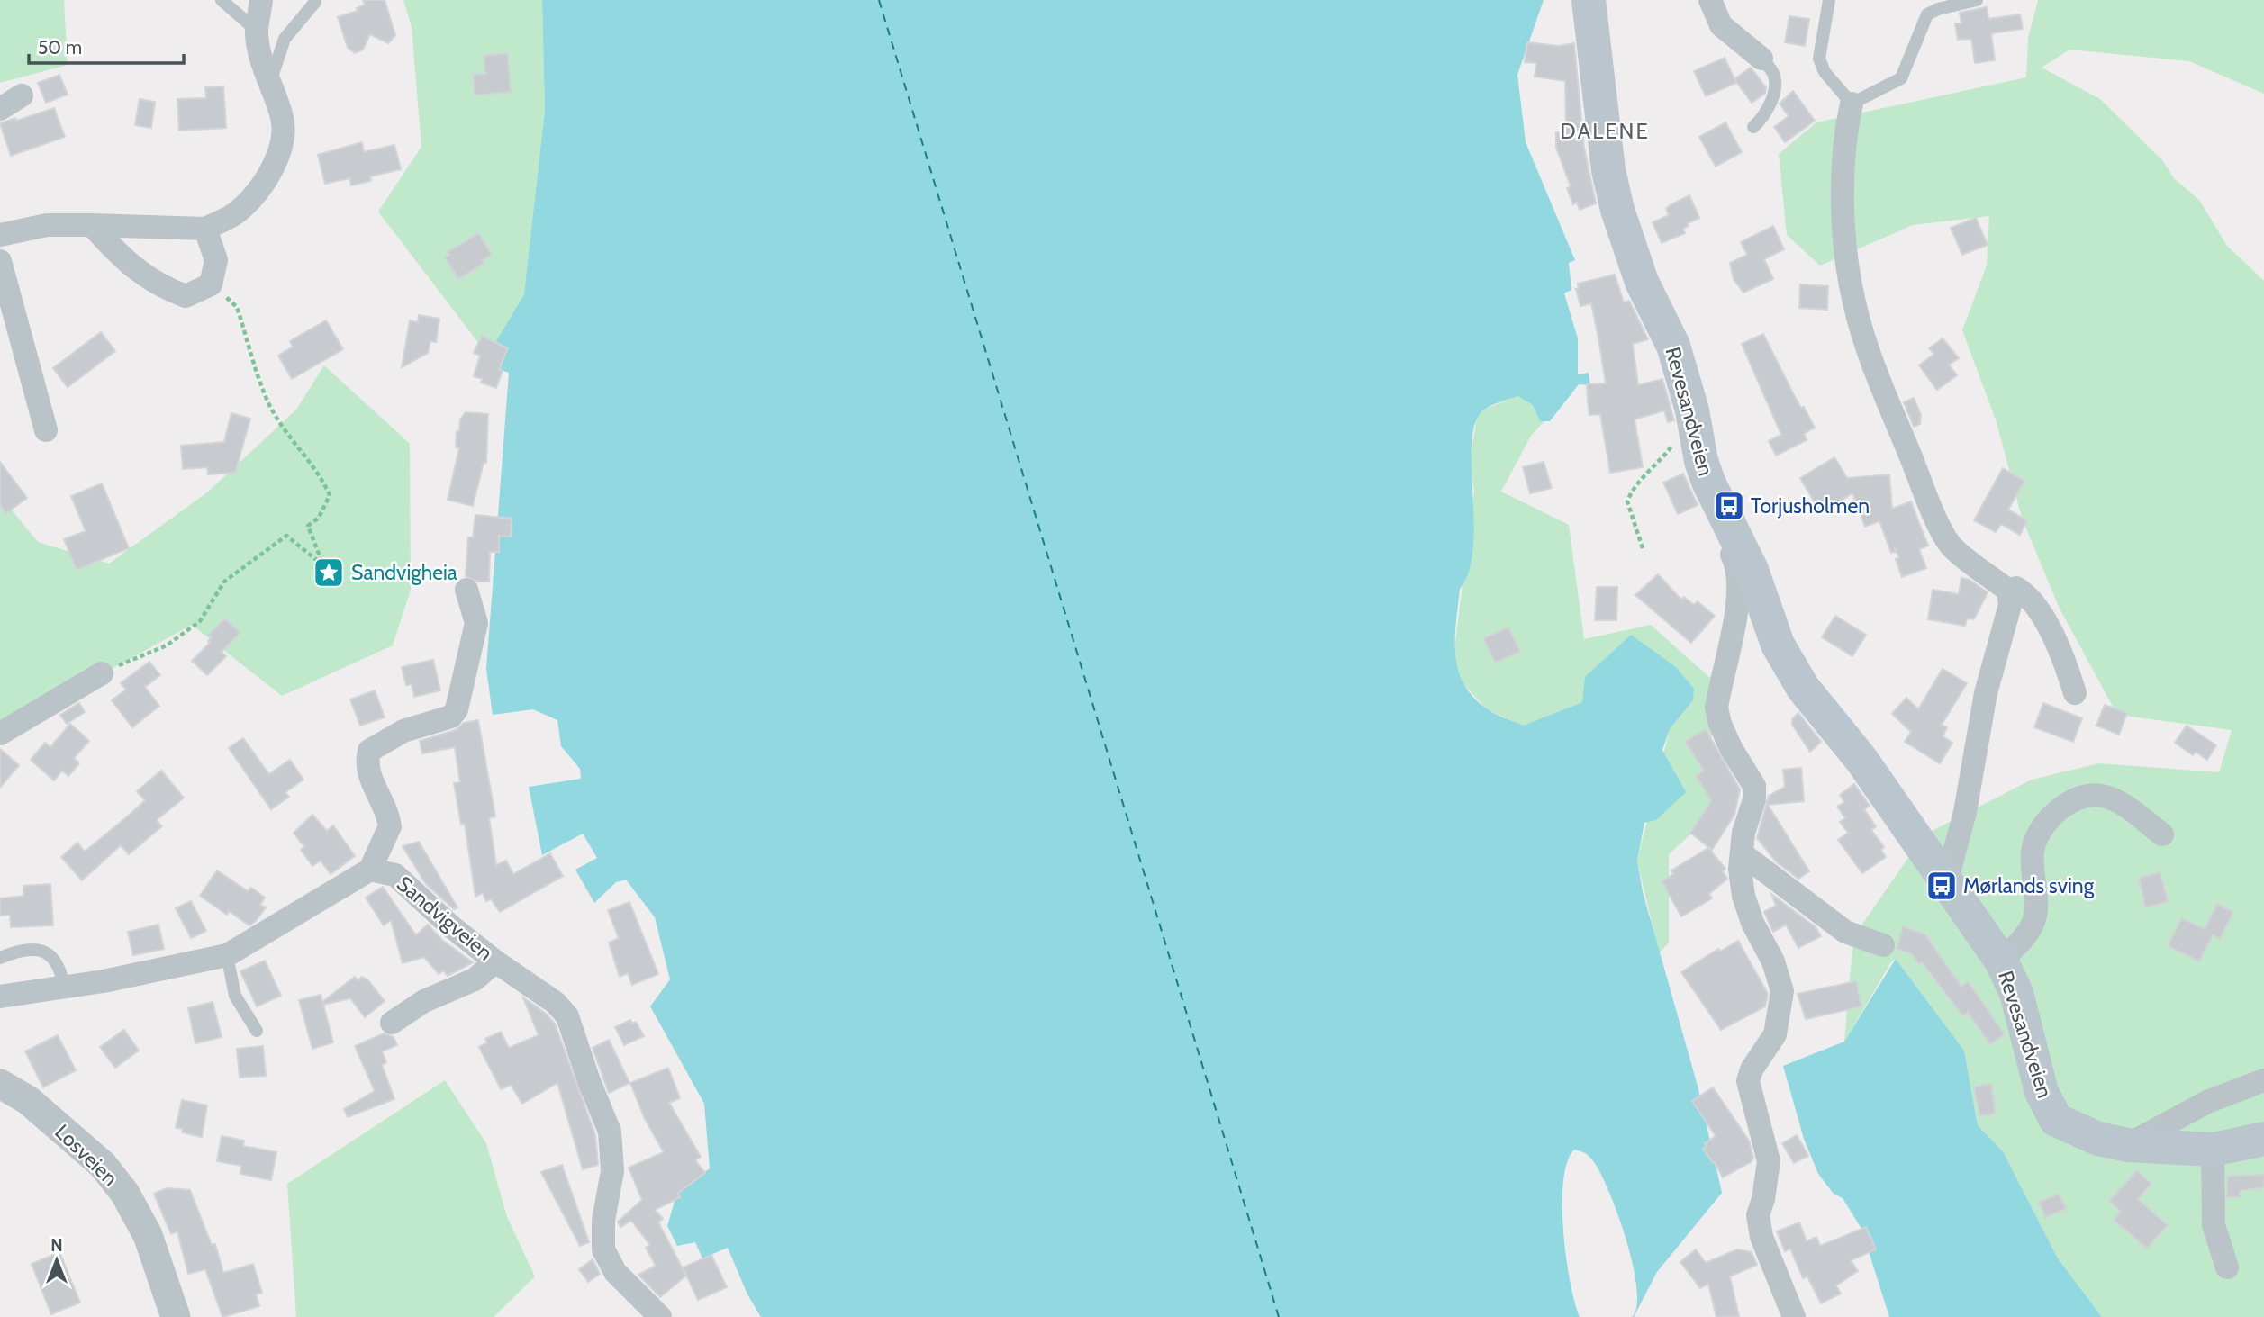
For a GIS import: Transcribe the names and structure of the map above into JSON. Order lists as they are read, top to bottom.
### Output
{
  "streets": {
    "main road": ["Revesandveien"],
    "street": ["Sandvigveien", "Losveien"]
  },
  "districts": ["DALENE"],
  "places": {
    "bus stop": ["Torjusholmen", "Mørlands sving"],
    "place": ["Sandvigheia"]
  },
  "scale_bar": "50 m",
  "north": "top"
}
